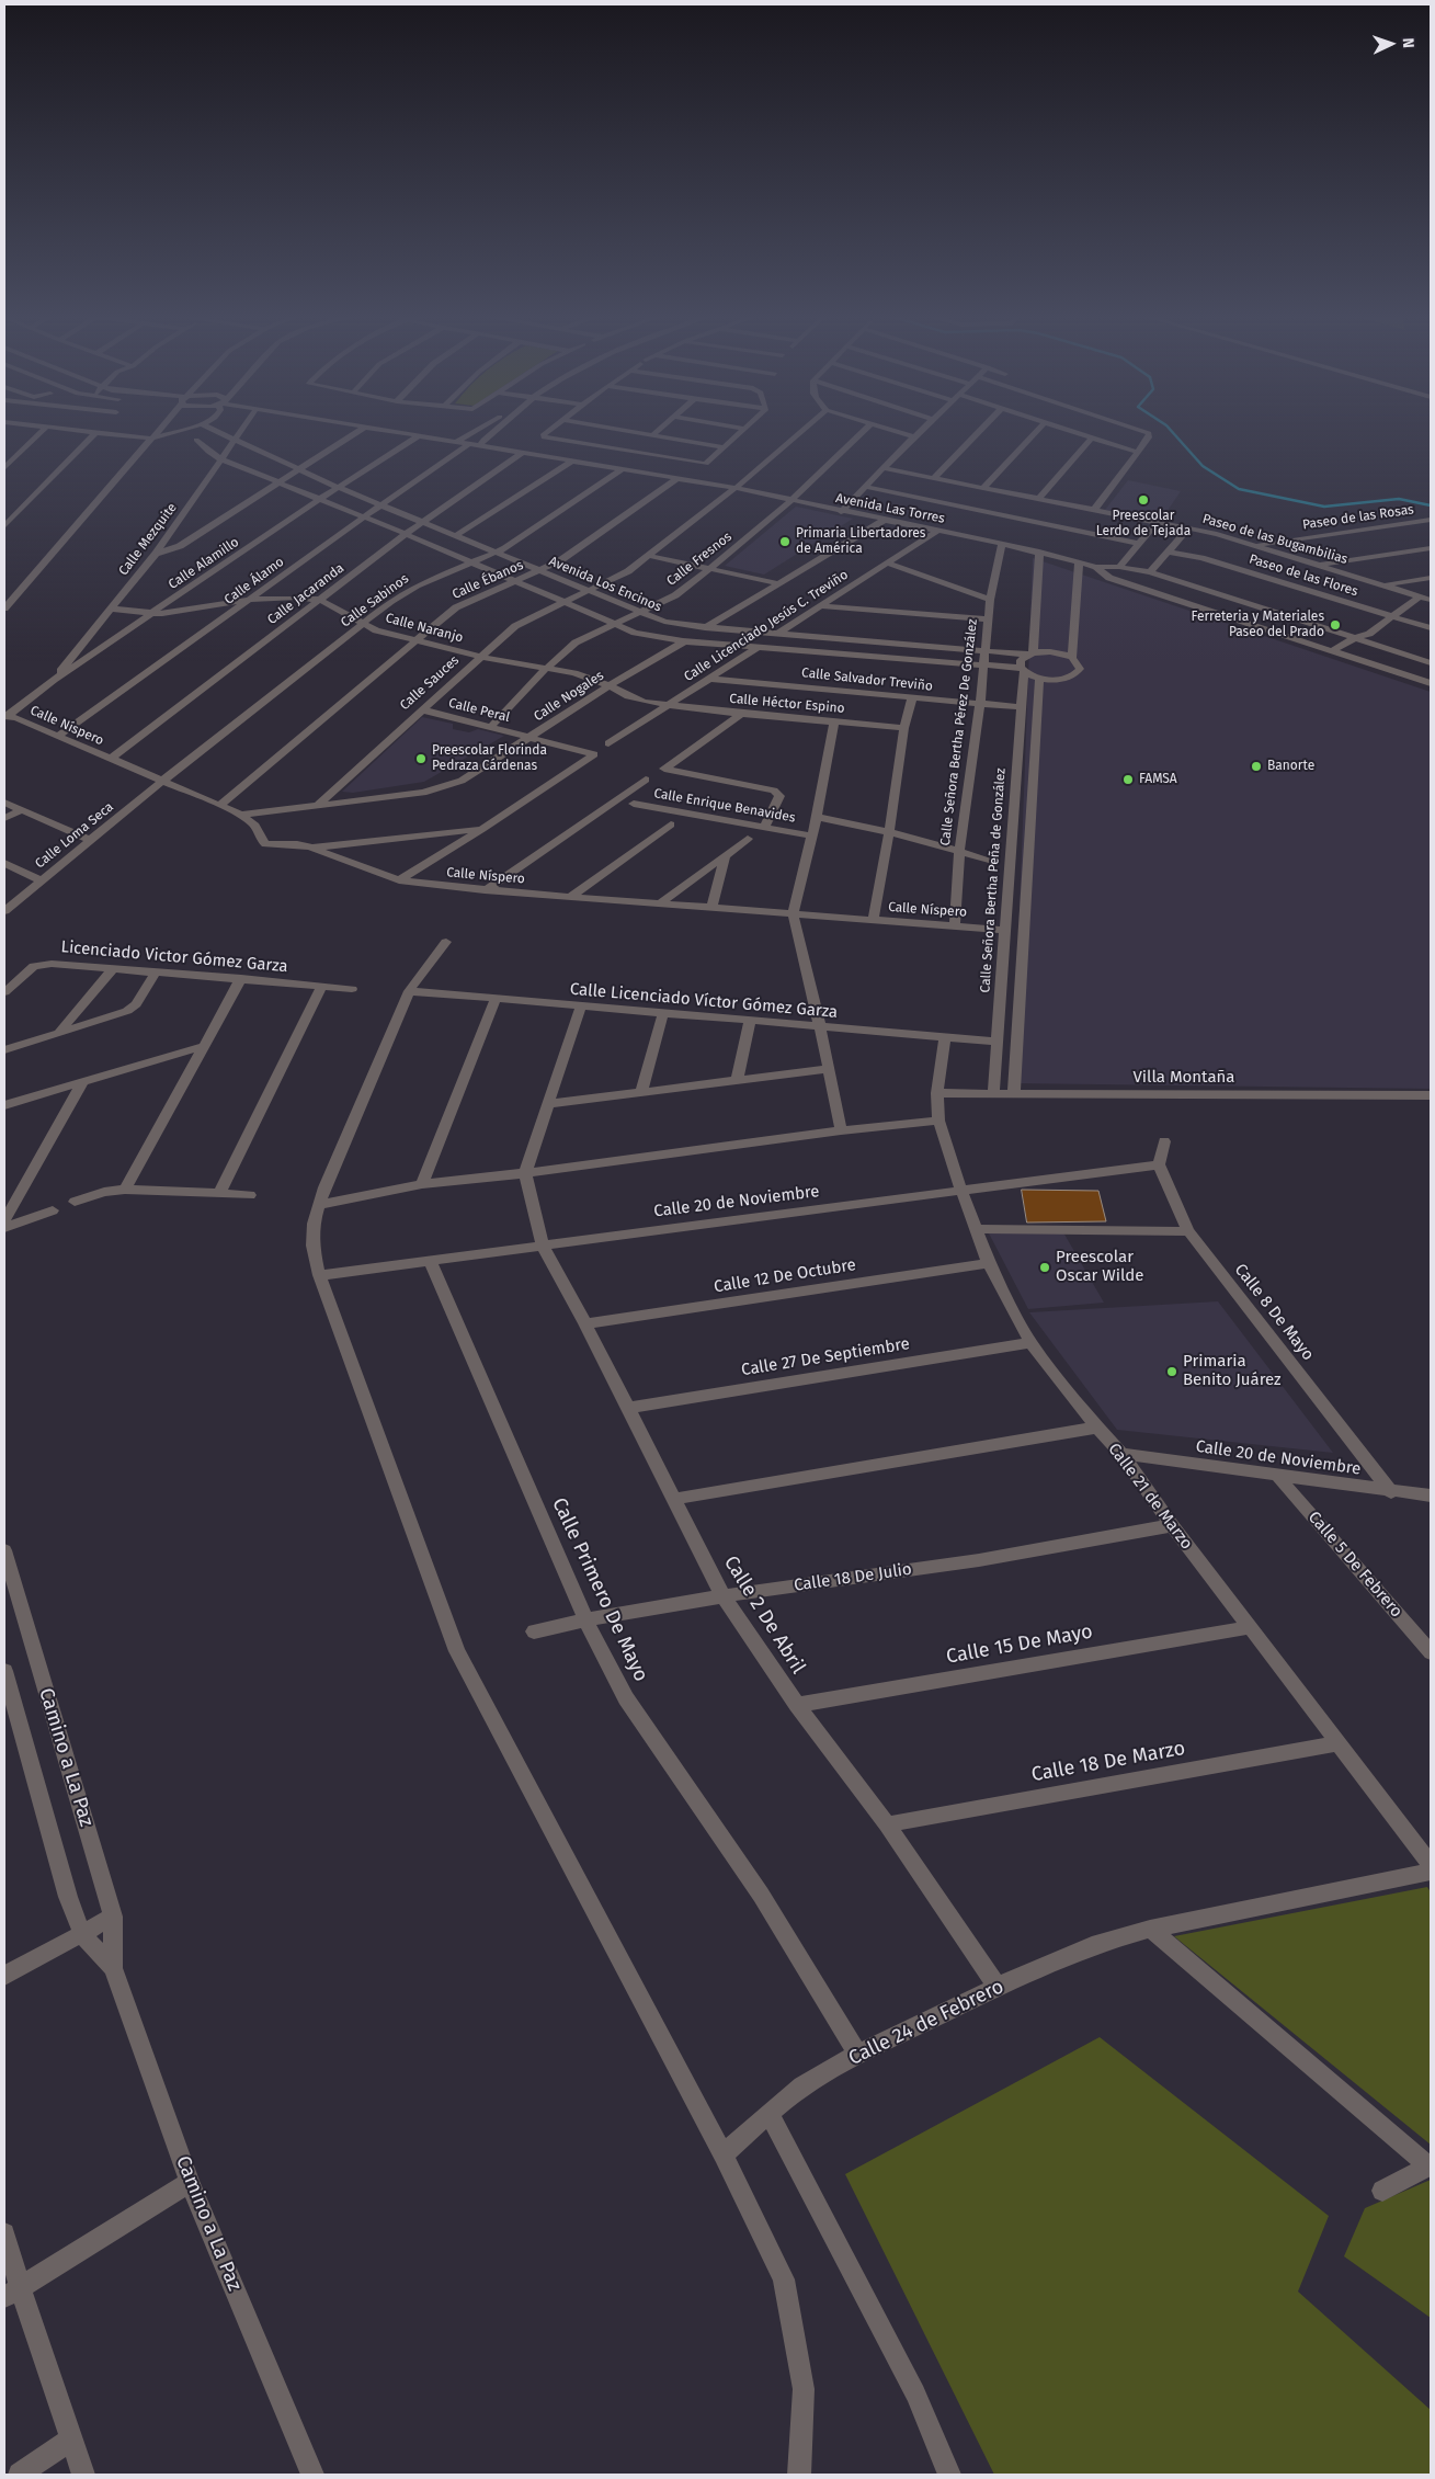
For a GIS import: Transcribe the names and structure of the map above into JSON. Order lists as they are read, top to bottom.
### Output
{
  "streets": {
    "street": [
      "Avenida Las Torres",
      "Paseo de las Rosas",
      "Calle Mezquite",
      "Paseo de las Bugambilias",
      "Calle Fresnos",
      "Calle Alamillo",
      "Paseo de las Flores",
      "Calle Ébanos",
      "Calle Álamo",
      "Avenida Los Encinos",
      "Calle Jacaranda",
      "Calle Sabinos",
      "Calle Licenciado Jesús C. Treviño",
      "Calle Naranjo",
      "Calle Salvador Treviño",
      "Calle Sauces",
      "Calle Nogales",
      "Calle Héctor Espino",
      "Calle Peral",
      "Calle Níspero",
      "Calle Señora Bertha Pérez De González",
      "Calle Enrique Benavides",
      "Calle Loma Seca",
      "Calle Señora Bertha Peña de González",
      "Licenciado Victor Gómez Garza",
      "Calle Licenciado Víctor Gómez Garza",
      "Villa Montaña",
      "Calle 20 de Noviembre",
      "Calle 12 De Octubre",
      "Calle 8 De Mayo",
      "Calle 27 De Septiembre",
      "Calle 21 de Marzo",
      "Calle 5 De Febrero",
      "Calle 18 De Julio",
      "Calle Primero De Mayo",
      "Calle 2 De Abril",
      "Calle 15 De Mayo",
      "Camino a La Paz",
      "Calle 18 De Marzo",
      "Calle 24 de Febrero"
    ]
  },
  "crossings": [
    ["Avenida Las Torres", "Calle Fresnos"],
    ["Avenida Las Torres", "Calle Alamillo"],
    ["Avenida Las Torres", "Calle Ébanos"],
    ["Avenida Las Torres", "Calle Álamo"],
    ["Avenida Las Torres", "Calle Jacaranda"],
    ["Avenida Las Torres", "Calle Sabinos"],
    ["Avenida Las Torres", "Calle Licenciado Jesús C. Treviño"],
    ["Avenida Las Torres", "Calle Sauces"],
    ["Avenida Las Torres", "Calle Nogales"],
    ["Avenida Las Torres", "Calle Señora Bertha Pérez De González"],
    ["Paseo de las Rosas", "Paseo de las Bugambilias"],
    ["Calle Mezquite", "Calle Alamillo"],
    ["Calle Mezquite", "Avenida Los Encinos"],
    ["Calle Mezquite", "Calle Naranjo"],
    ["Calle Fresnos", "Avenida Los Encinos"],
    ["Calle Fresnos", "Calle Naranjo"],
    ["Calle Fresnos", "Calle Peral"],
    ["Calle Alamillo", "Avenida Los Encinos"],
    ["Calle Alamillo", "Calle Naranjo"],
    ["Calle Alamillo", "Calle Níspero"],
    ["Calle Ébanos", "Avenida Los Encinos"],
    ["Calle Ébanos", "Calle Naranjo"],
    ["Calle Ébanos", "Calle Níspero"],
    ["Calle Álamo", "Avenida Los Encinos"],
    ["Calle Álamo", "Calle Naranjo"],
    ["Calle Álamo", "Calle Níspero"],
    ["Avenida Los Encinos", "Calle Jacaranda"],
    ["Avenida Los Encinos", "Calle Sabinos"],
    ["Avenida Los Encinos", "Calle Licenciado Jesús C. Treviño"],
    ["Avenida Los Encinos", "Calle Sauces"],
    ["Avenida Los Encinos", "Calle Nogales"],
    ["Avenida Los Encinos", "Calle Señora Bertha Pérez De González"],
    ["Avenida Los Encinos", "Calle Señora Bertha Peña de González"],
    ["Calle Jacaranda", "Calle Naranjo"],
    ["Calle Jacaranda", "Calle Níspero"],
    ["Calle Sabinos", "Calle Naranjo"],
    ["Calle Sabinos", "Calle Níspero"],
    ["Calle Sabinos", "Calle Loma Seca"],
    ["Calle Licenciado Jesús C. Treviño", "Calle Naranjo"],
    ["Calle Licenciado Jesús C. Treviño", "Calle Salvador Treviño"],
    ["Calle Licenciado Jesús C. Treviño", "Calle Héctor Espino"],
    ["Calle Naranjo", "Calle Sauces"],
    ["Calle Naranjo", "Calle Nogales"],
    ["Calle Naranjo", "Calle Héctor Espino"],
    ["Calle Salvador Treviño", "Calle Señora Bertha Pérez De González"],
    ["Calle Salvador Treviño", "Calle Señora Bertha Peña de González"],
    ["Calle Sauces", "Calle Nogales"],
    ["Calle Sauces", "Calle Peral"],
    ["Calle Nogales", "Calle Peral"],
    ["Calle Nogales", "Calle Níspero"],
    ["Calle Níspero", "Calle Señora Bertha Pérez De González"],
    ["Calle Níspero", "Calle Loma Seca"],
    ["Calle Níspero", "Calle Señora Bertha Peña de González"],
    ["Calle Señora Bertha Peña de González", "Calle Licenciado Víctor Gómez Garza"],
    ["Calle Señora Bertha Peña de González", "Villa Montaña"],
    ["Villa Montaña", "Calle 21 de Marzo"],
    ["Calle 20 de Noviembre", "Calle 8 De Mayo"],
    ["Calle 20 de Noviembre", "Calle 21 de Marzo"],
    ["Calle 20 de Noviembre", "Calle 5 De Febrero"],
    ["Calle 20 de Noviembre", "Calle Primero De Mayo"],
    ["Calle 20 de Noviembre", "Calle 2 De Abril"],
    ["Calle 12 De Octubre", "Calle 21 de Marzo"],
    ["Calle 12 De Octubre", "Calle 2 De Abril"],
    ["Calle 27 De Septiembre", "Calle 21 de Marzo"],
    ["Calle 27 De Septiembre", "Calle 2 De Abril"],
    ["Calle 21 de Marzo", "Calle 18 De Julio"],
    ["Calle 21 de Marzo", "Calle 15 De Mayo"],
    ["Calle 21 de Marzo", "Calle 18 De Marzo"],
    ["Calle 18 De Julio", "Calle Primero De Mayo"],
    ["Calle 18 De Julio", "Calle 2 De Abril"],
    ["Calle Primero De Mayo", "Calle 24 de Febrero"],
    ["Calle 2 De Abril", "Calle 15 De Mayo"],
    ["Calle 2 De Abril", "Calle 18 De Marzo"],
    ["Calle 2 De Abril", "Calle 24 de Febrero"]
  ],
  "places": [
    "Preescolar Lerdo de Tejada",
    "Primaria Libertadores de América",
    "Ferreteria y Materiales Paseo del Prado",
    "Preescolar Florinda Pedraza Cárdenas",
    "Banorte",
    "FAMSA",
    "Preescolar Oscar Wilde",
    "Primaria Benito Juárez"
  ],
  "north": "right"
}
